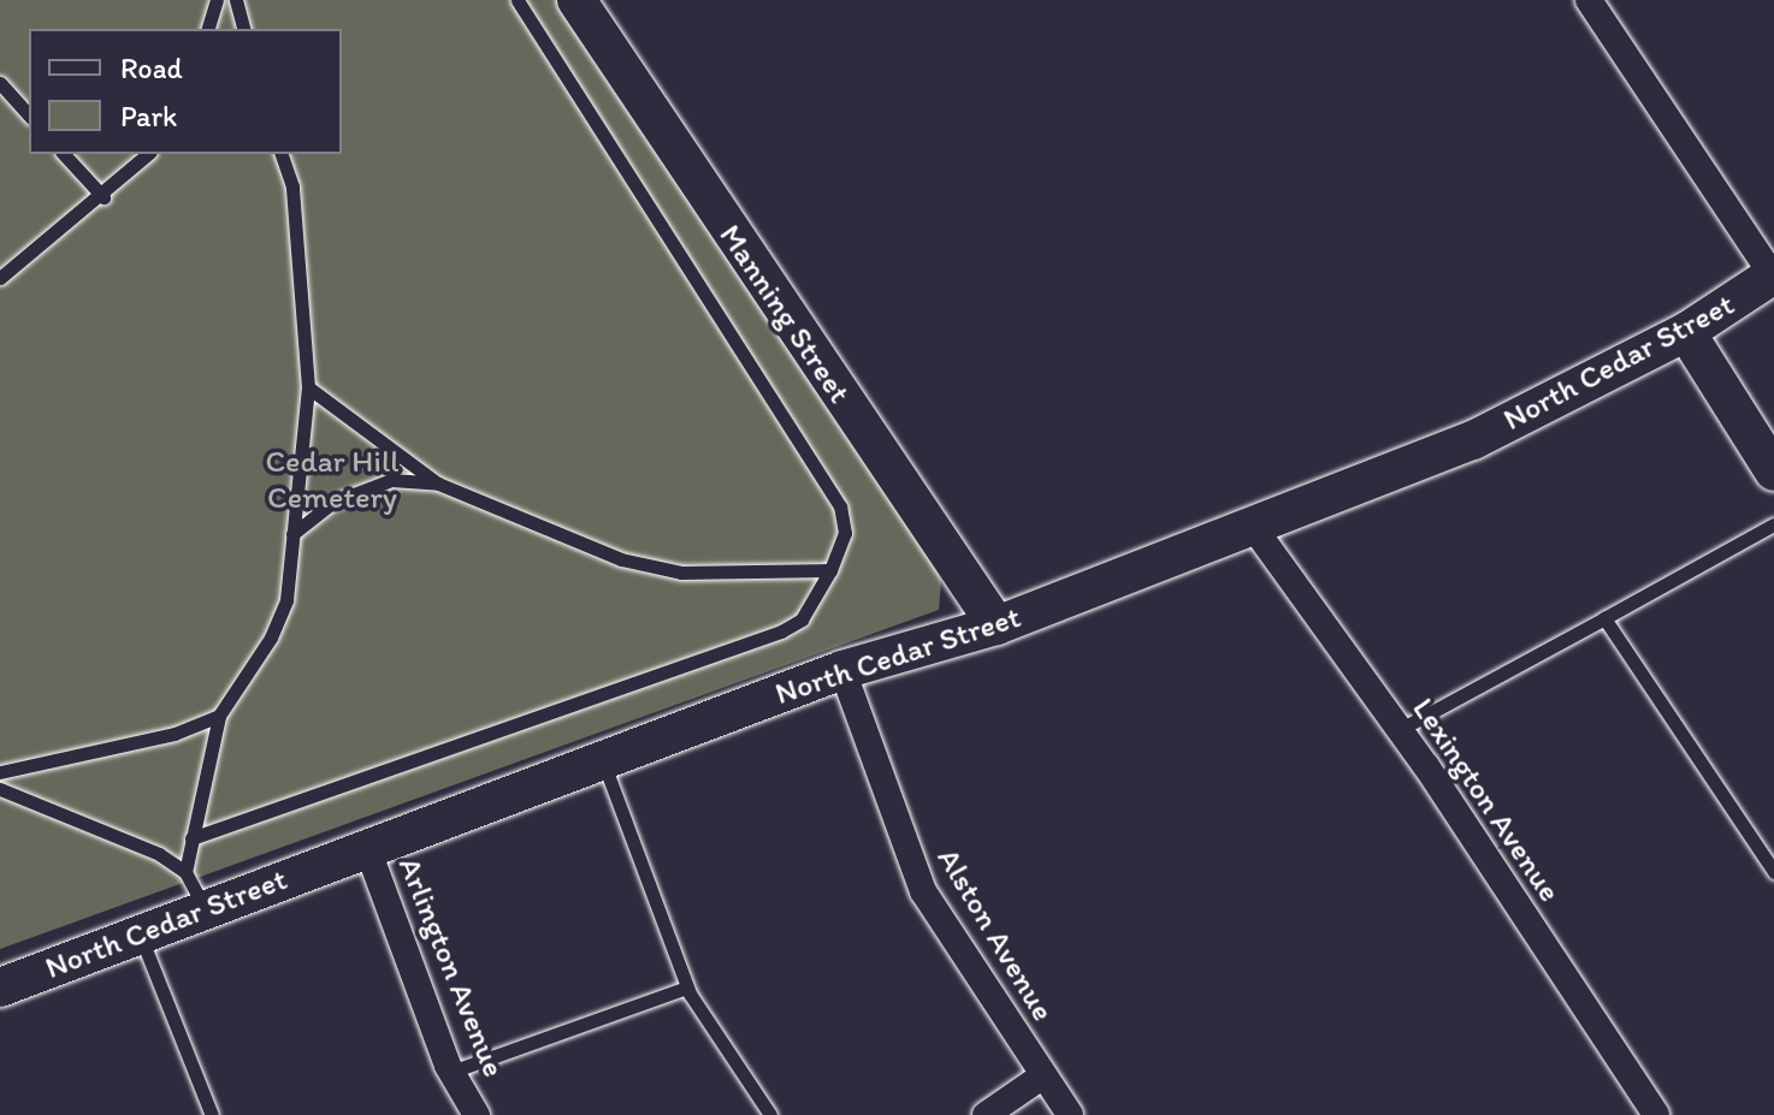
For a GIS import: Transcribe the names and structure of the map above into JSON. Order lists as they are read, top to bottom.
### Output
{
  "streets": {
    "main road": ["Manning Street", "North Cedar Street"],
    "street": ["Lexington Avenue", "Alston Avenue", "Arlington Avenue"]
  },
  "crossings": [
    ["Manning Street", "North Cedar Street"],
    ["North Cedar Street", "Lexington Avenue"],
    ["North Cedar Street", "Alston Avenue"],
    ["North Cedar Street", "Arlington Avenue"]
  ],
  "parks": ["Cedar Hill Cemetery"],
  "legend": ["Road", "Park"]
}
